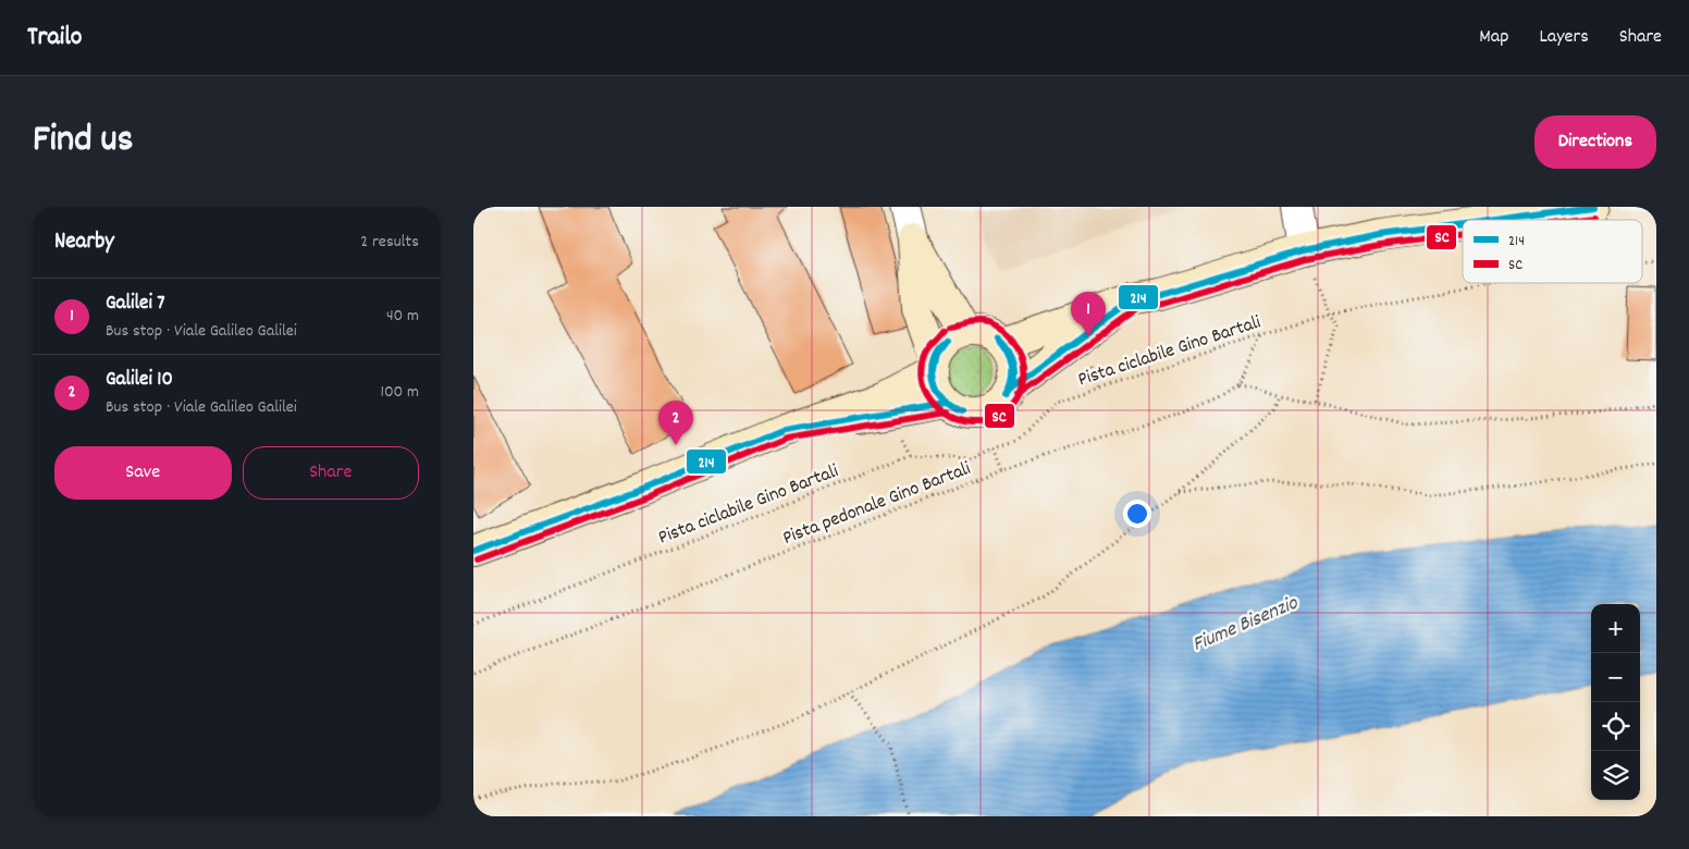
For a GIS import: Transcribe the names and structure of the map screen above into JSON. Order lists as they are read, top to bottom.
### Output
{
  "streets": {
    "path": ["Pista ciclabile Gino Bartali", "Pista pedonale Gino Bartali"]
  },
  "crossings": [
    ["Pista ciclabile Gino Bartali", "Pista pedonale Gino Bartali"]
  ],
  "water": ["Fiume Bisenzio"],
  "lines": ["transit line 214", "transit line SC"],
  "legend": ["214", "SC"],
  "page": {
    "header": "Trailo",
    "nav": ["Map", "Layers", "Share"],
    "title": "Find us",
    "buttons": [
      "Directions",
      ["Save", "Share"]
    ],
    "heading": ["Nearby", "2 results"],
    "list": [
      {
        "mark": "1",
        "name": "Galilei 7",
        "note": "Bus stop · Viale Galileo Galilei",
        "value": "40 m"
      },
      {
        "mark": "2",
        "name": "Galilei 10",
        "note": "Bus stop · Viale Galileo Galilei",
        "value": "100 m"
      }
    ],
    "pins": ["1", "2"],
    "map_buttons": ["+", "−"]
  }
}
